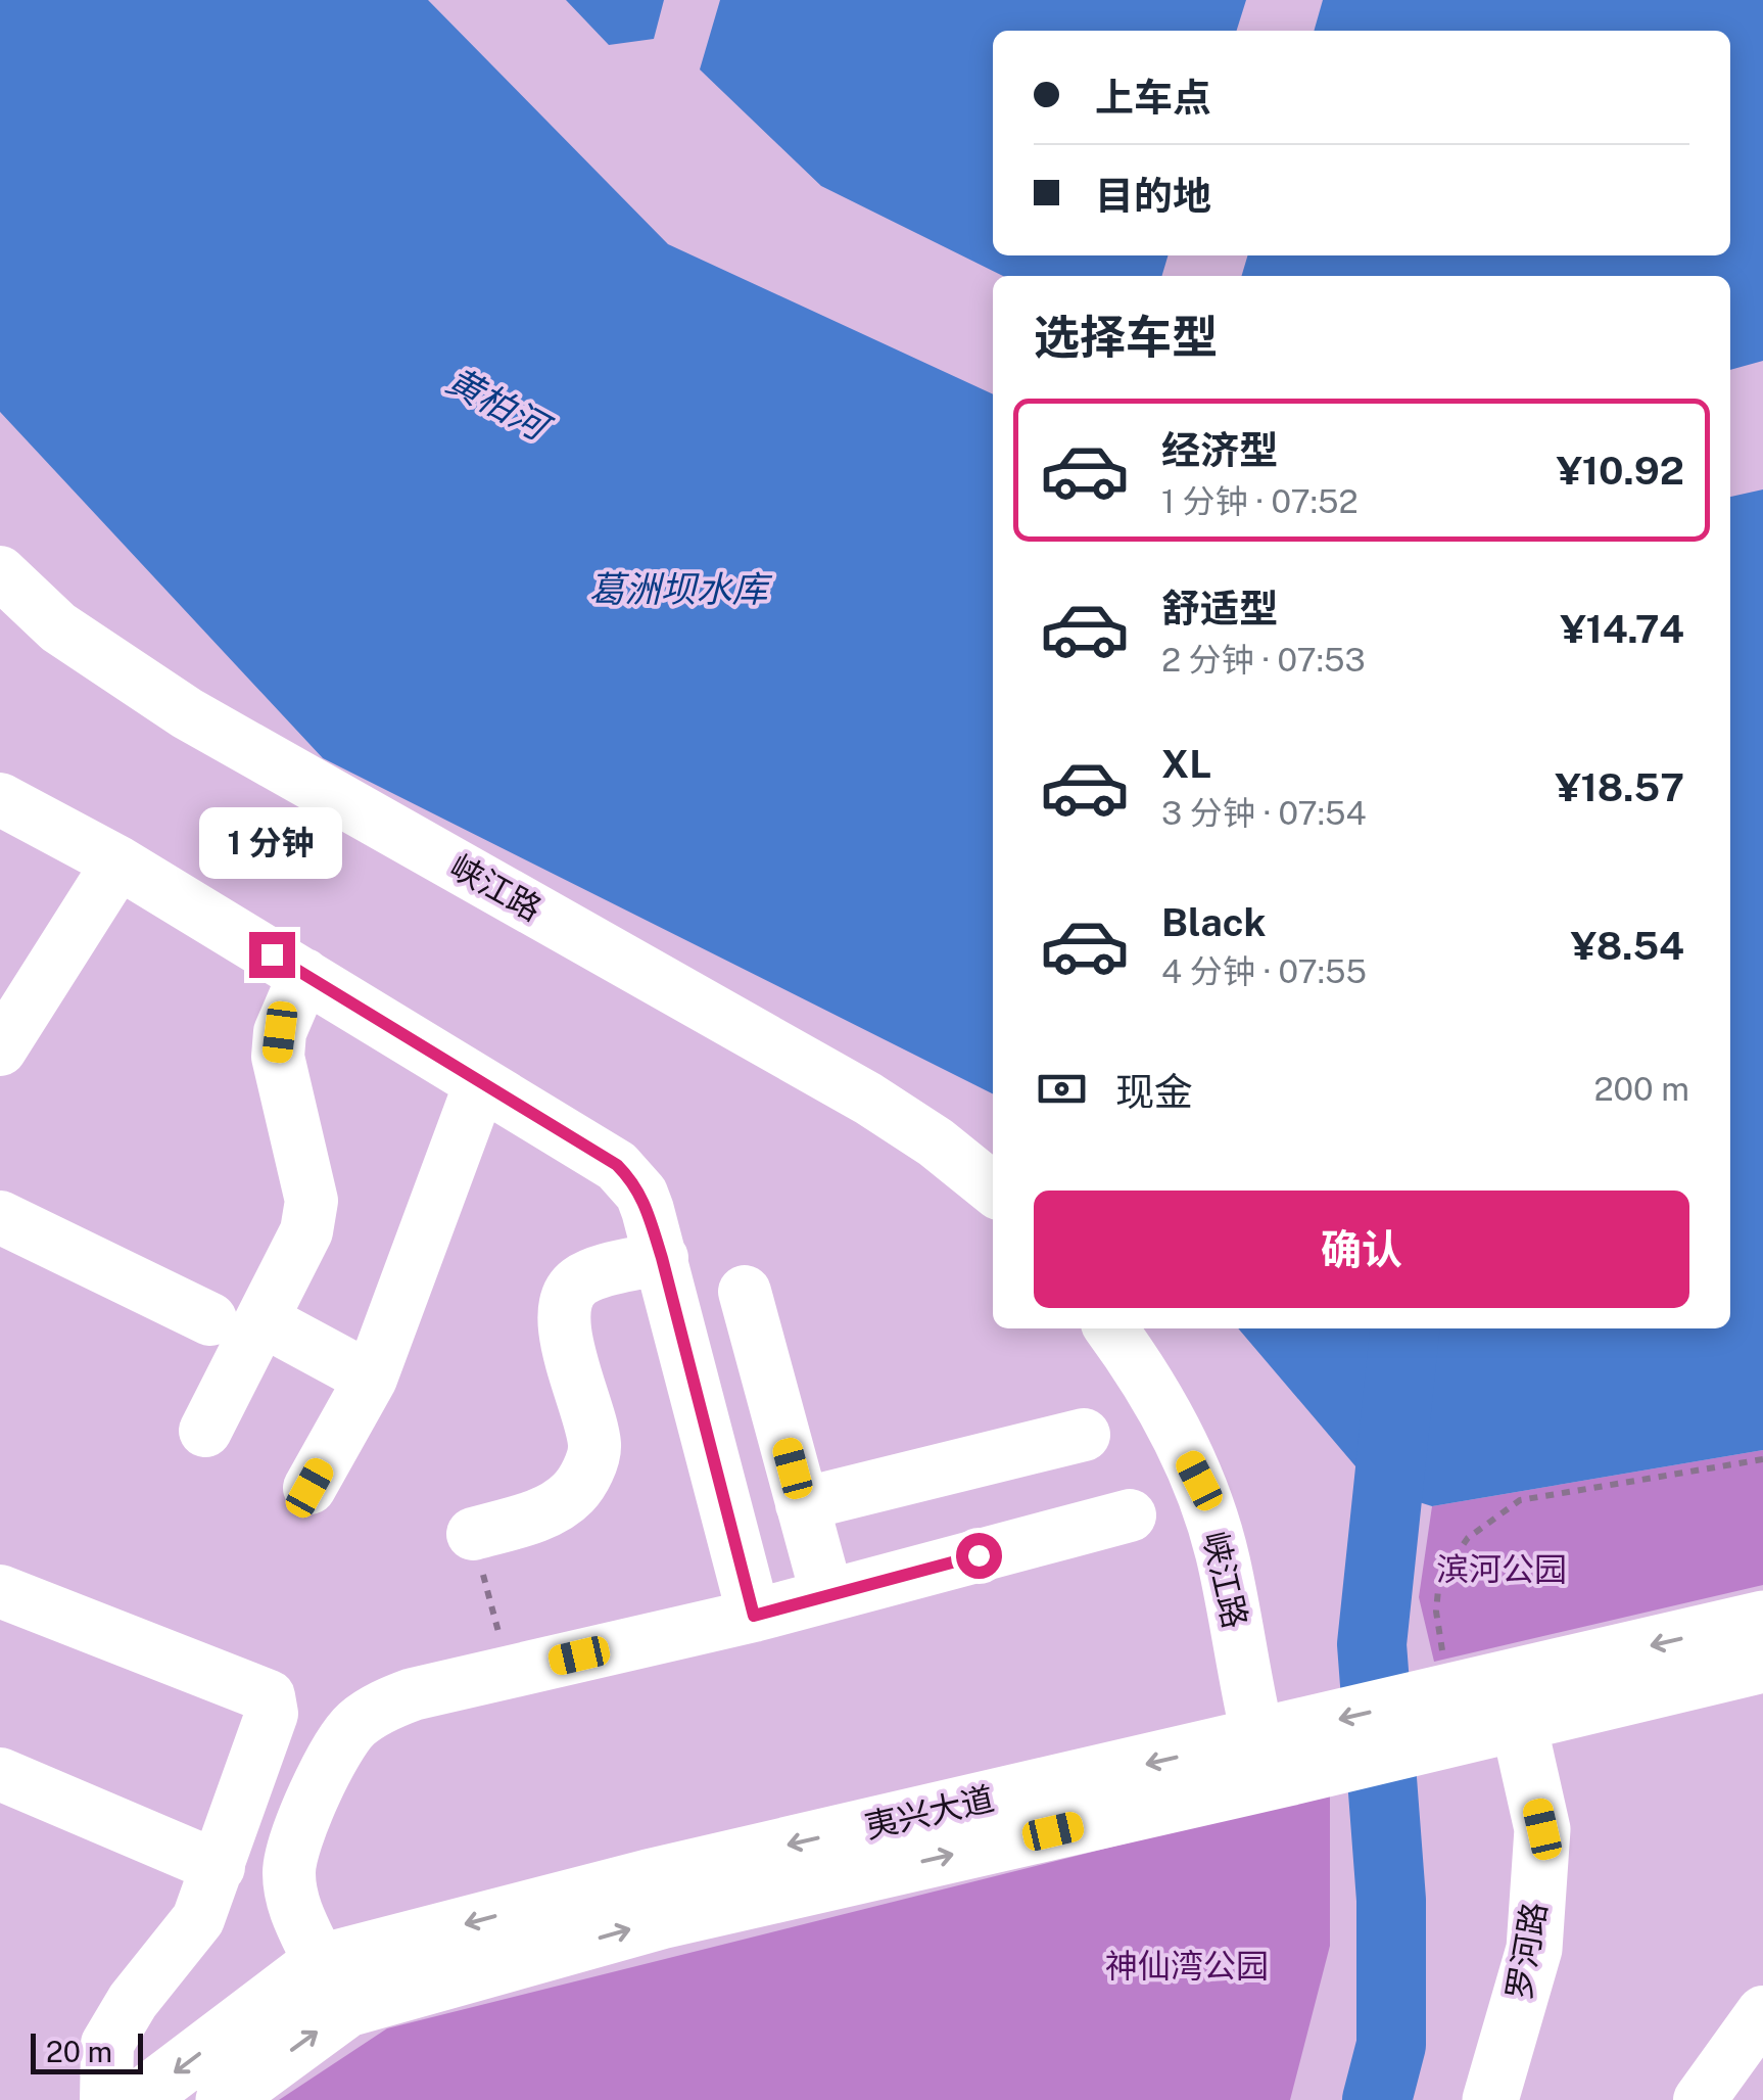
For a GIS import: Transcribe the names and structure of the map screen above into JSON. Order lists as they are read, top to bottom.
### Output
{
  "streets": {
    "main road": ["夷兴大道", "罗河路"],
    "street": ["峡江路"]
  },
  "crossings": [
    ["峡江路", "夷兴大道"],
    ["夷兴大道", "罗河路"]
  ],
  "water": ["黄柏河", "葛洲坝水库"],
  "parks": ["滨河公园", "神仙湾公园"],
  "scale_bar": "20 m",
  "page": {
    "banner": ["上车点", "目的地"],
    "heading": "选择车型",
    "list": [
      {
        "name": "经济型",
        "note": "1 分钟 · 07:52",
        "value": "¥10.92"
      },
      {
        "name": "舒适型",
        "note": "2 分钟 · 07:53",
        "value": "¥14.74"
      },
      {
        "name": "XL",
        "note": "3 分钟 · 07:54",
        "value": "¥18.57"
      },
      {
        "name": "Black",
        "note": "4 分钟 · 07:55",
        "value": "¥8.54"
      }
    ],
    "bubble": "1 分钟",
    "pay": ["现金", "200 m"],
    "buttons": "确认",
    "scale": "20 m"
  }
}
